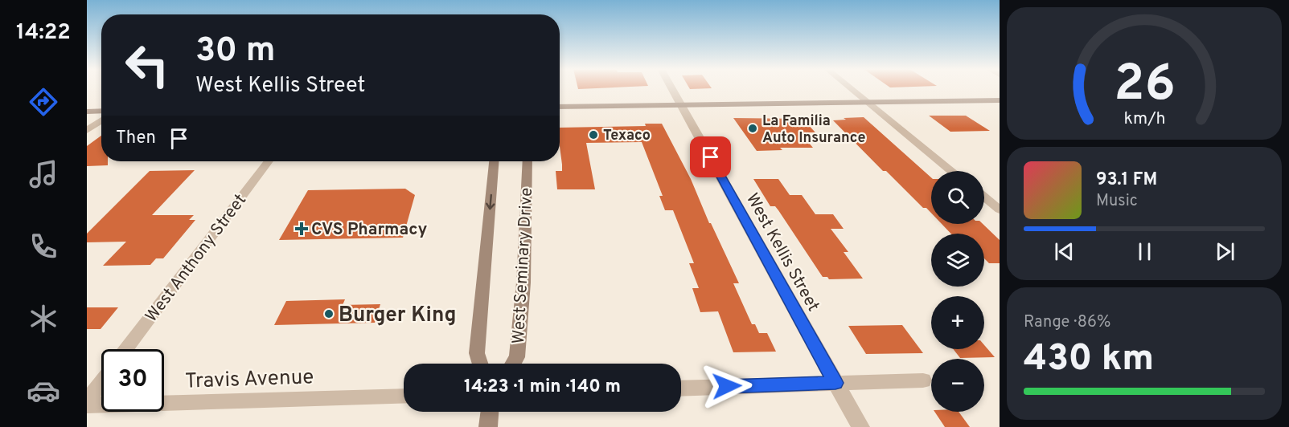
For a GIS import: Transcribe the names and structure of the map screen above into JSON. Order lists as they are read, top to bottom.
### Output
{
  "streets": {
    "main road": ["West Seminary Drive"],
    "street": ["West Kellis Street", "West Anthony Street", "Travis Avenue"]
  },
  "places": {
    "other": ["La Familia Auto Insurance", "Texaco", "Burger King"],
    "health": ["CVS Pharmacy"]
  },
  "page": {
    "tabs": "14:22",
    "turn": ["30 m", "West Kellis Street"],
    "then": "Then",
    "song": ["93.1 FM", "Music"],
    "map_buttons": ["+", "−"],
    "tile": ["Range · 86%", "430 km"],
    "limit": "30",
    "trip": "14:23 · 1 min · 140 m",
    "gauge": ["26", "km/h"]
  }
}
